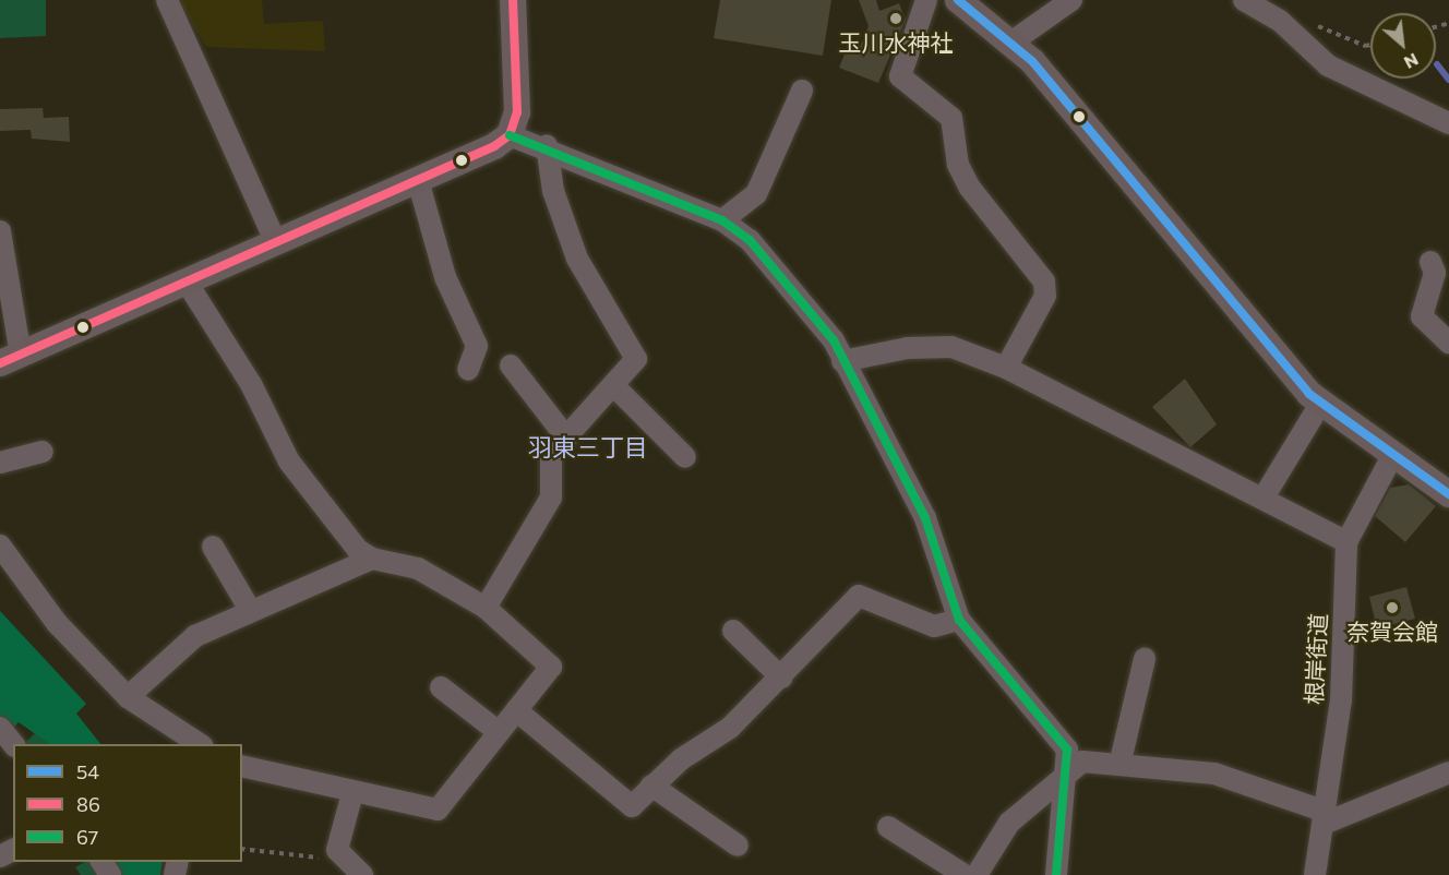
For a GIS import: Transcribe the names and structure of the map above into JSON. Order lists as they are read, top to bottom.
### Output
{
  "streets": {
    "street": ["根岸街道"]
  },
  "districts": ["羽東三丁目"],
  "places": ["玉川水神社", "奈賀会館"],
  "lines": ["transit line 54", "transit line 86", "transit line 67"],
  "legend": ["54", "86", "67"],
  "north": "bottom right"
}
